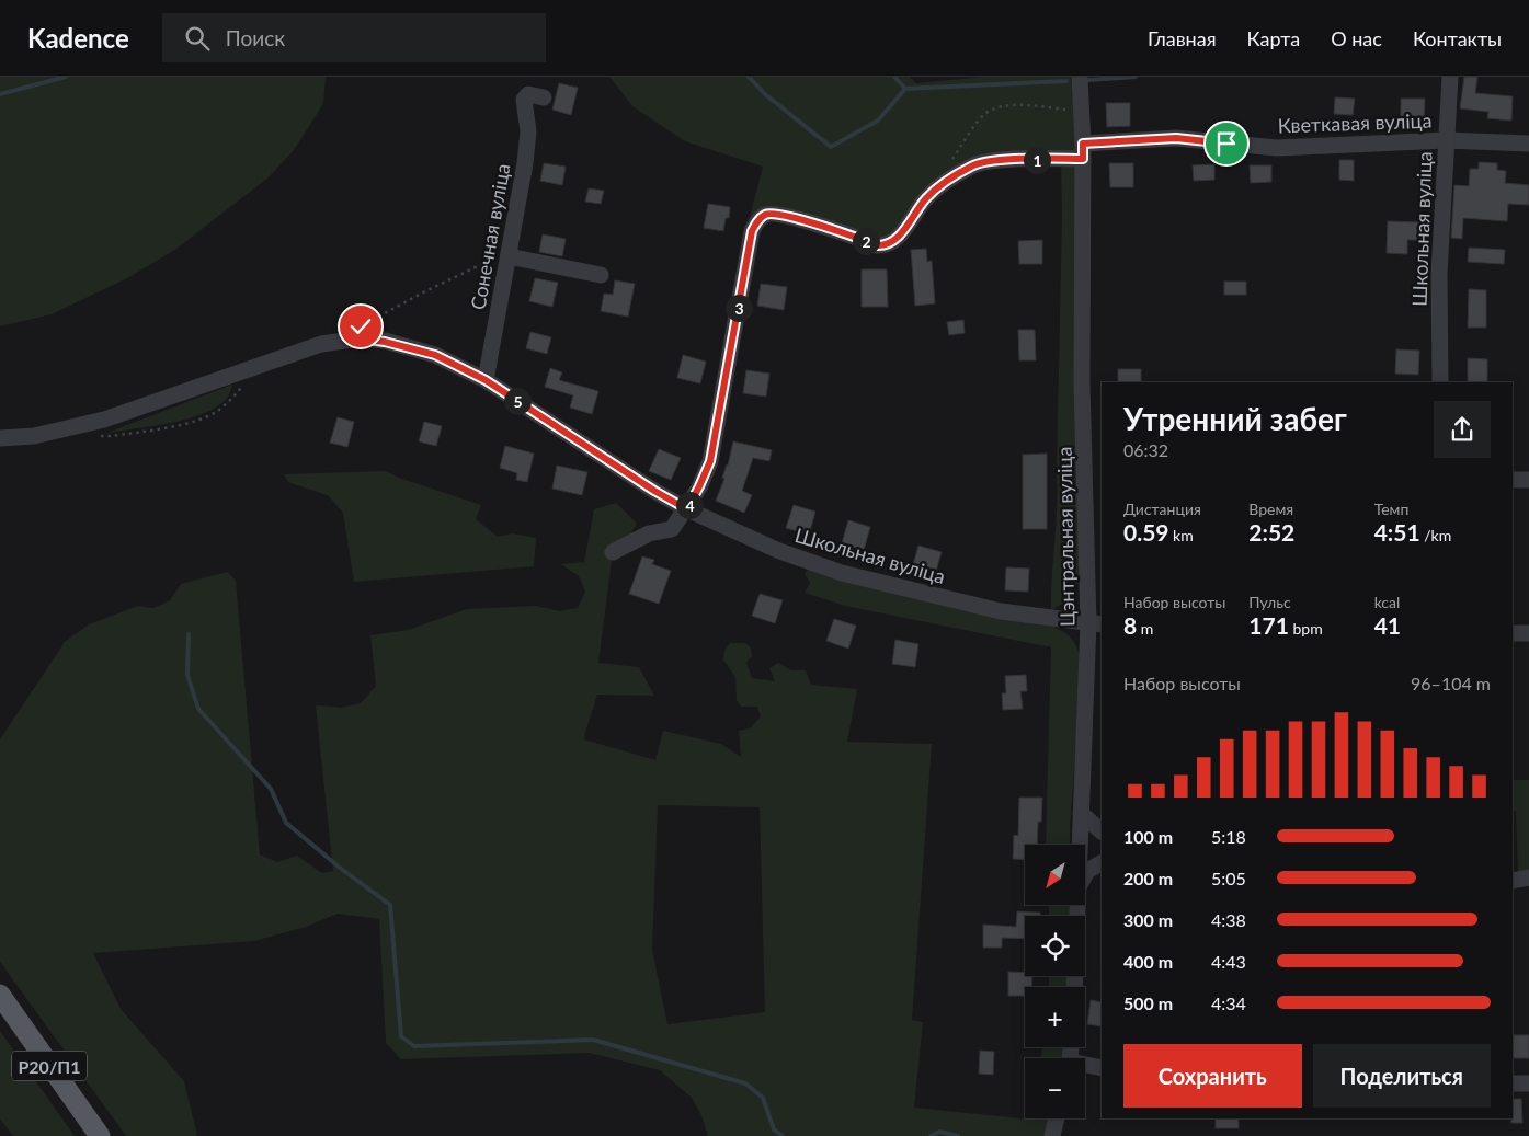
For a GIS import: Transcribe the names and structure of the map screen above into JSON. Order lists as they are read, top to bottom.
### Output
{
  "streets": {
    "main road": ["Р20/П1"],
    "street": [
      "Кветкавая вуліца",
      "Школьная вуліца",
      "Сонечная вуліца",
      "Цэнтральная вуліца"
    ]
  },
  "crossings": [
    ["Кветкавая вуліца", "Школьная вуліца"],
    ["Кветкавая вуліца", "Цэнтральная вуліца"],
    ["Школьная вуліца", "Сонечная вуліца"],
    ["Школьная вуліца", "Цэнтральная вуліца"]
  ],
  "north": "bottom left",
  "page": {
    "header": "Kadence",
    "search": "Поиск",
    "nav": [
      "Главная",
      "Карта",
      "О нас",
      "Контакты"
    ],
    "pins": [
      "1",
      "2",
      "3",
      "5",
      "4"
    ],
    "heading": ["Утренний забег", "06:32"],
    "stats": [
      ["Дистанция", "0.59 km"],
      ["Время", "2:52"],
      ["Темп", "4:51 /km"],
      ["Набор высоты", "8 m"],
      ["Пульс", "171 bpm"],
      ["kcal", "41"]
    ],
    "chart": ["Набор высоты", "96–104 m"],
    "list": [
      {
        "name": "100 m",
        "note": "5:18"
      },
      {
        "name": "200 m",
        "note": "5:05"
      },
      {
        "name": "300 m",
        "note": "4:38"
      },
      {
        "name": "400 m",
        "note": "4:43"
      },
      {
        "name": "500 m",
        "note": "4:34"
      }
    ],
    "map_buttons": ["+", "−"],
    "buttons": ["Сохранить", "Поделиться"]
  }
}
